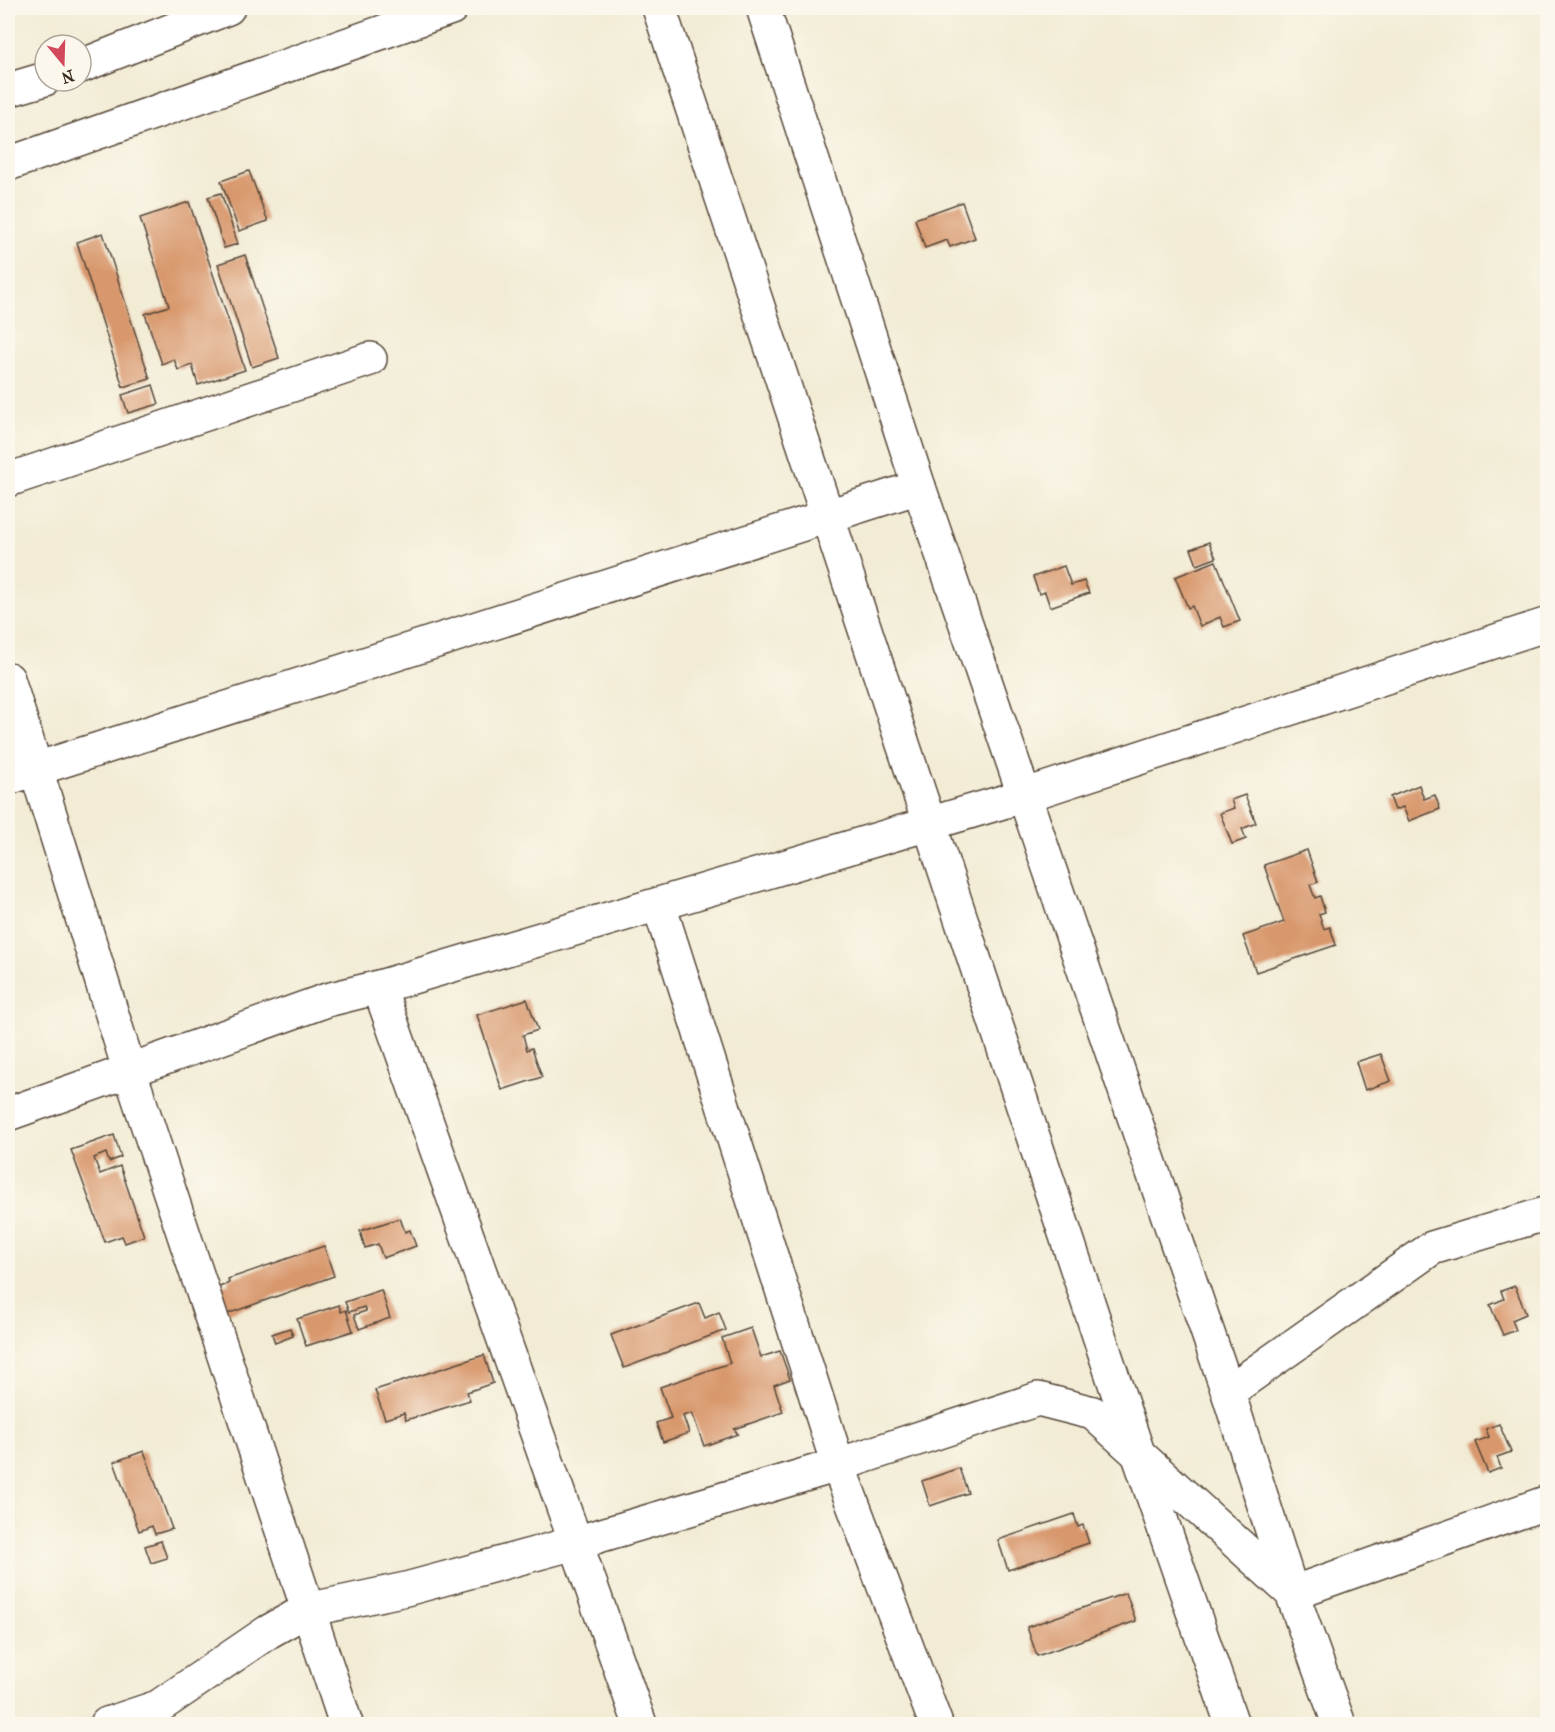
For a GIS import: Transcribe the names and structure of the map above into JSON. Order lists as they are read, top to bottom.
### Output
{
  "north": "bottom"
}
